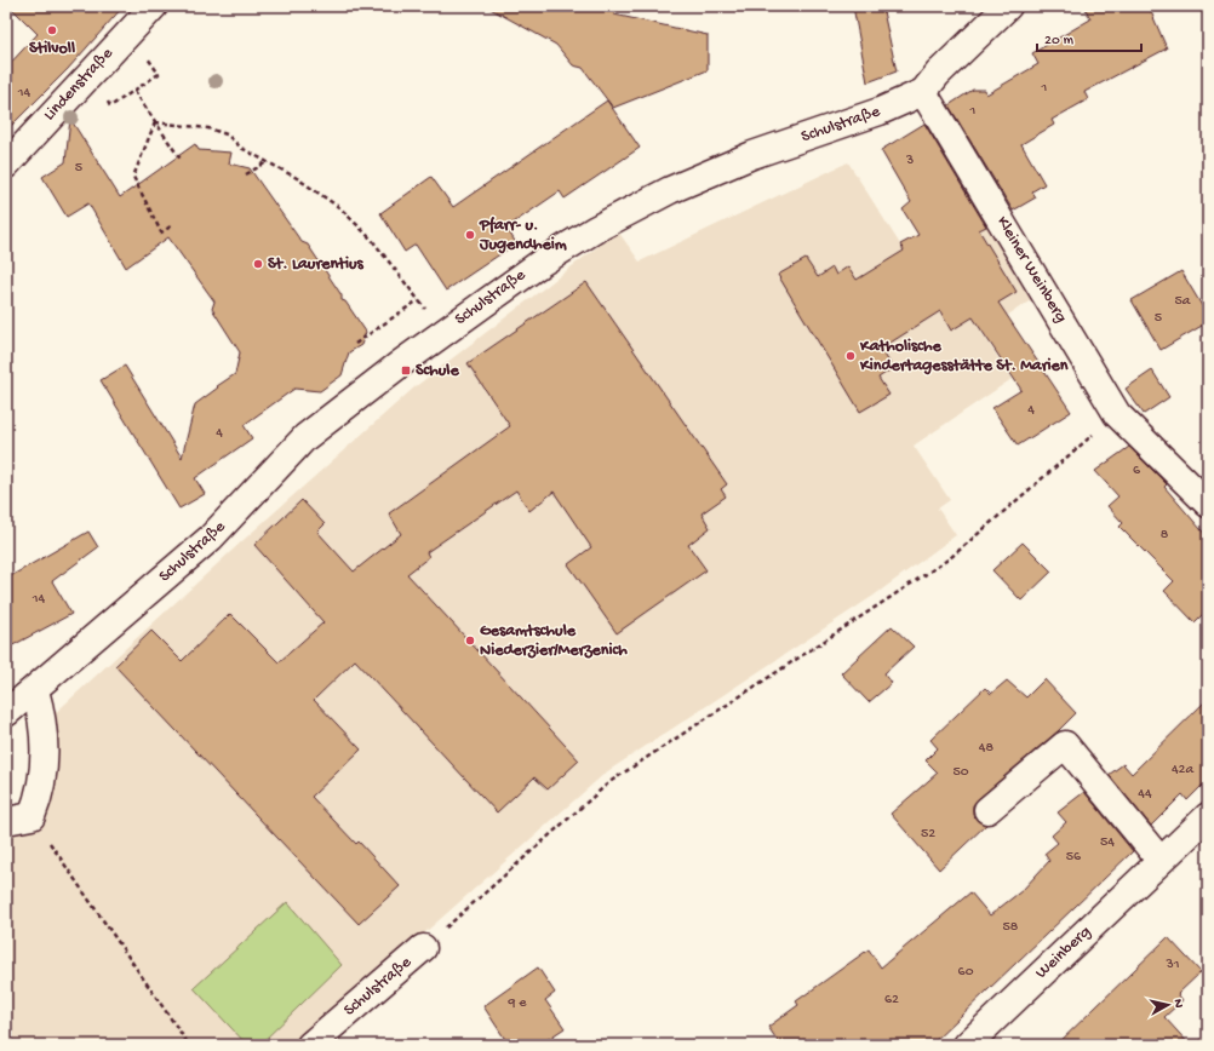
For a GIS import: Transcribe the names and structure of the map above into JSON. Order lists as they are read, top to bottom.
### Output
{
  "streets": {
    "street": [
      "Lindenstraße",
      "Schulstraße",
      "Kleiner Weinberg",
      "Weinberg"
    ]
  },
  "crossings": [
    ["Schulstraße", "Kleiner Weinberg"]
  ],
  "places": {
    "other": [
      "Stilvoll",
      "Pfarr- u. Jugendheim",
      "St. Laurentius",
      "Katholische Kindertagesstätte St. Marien",
      "Gesamtschule Niederzier/Merzenich"
    ],
    "transit": ["Schule"]
  },
  "house_numbers": [
    "1",
    "14",
    "1",
    "3",
    "5",
    "5a",
    "5",
    "4",
    "4",
    "6",
    "8",
    "14",
    "48",
    "42a",
    "50",
    "44",
    "52",
    "54",
    "56",
    "58",
    "31",
    "60",
    "62",
    "9 e"
  ],
  "scale_bar": "20 m",
  "north": "right"
}
